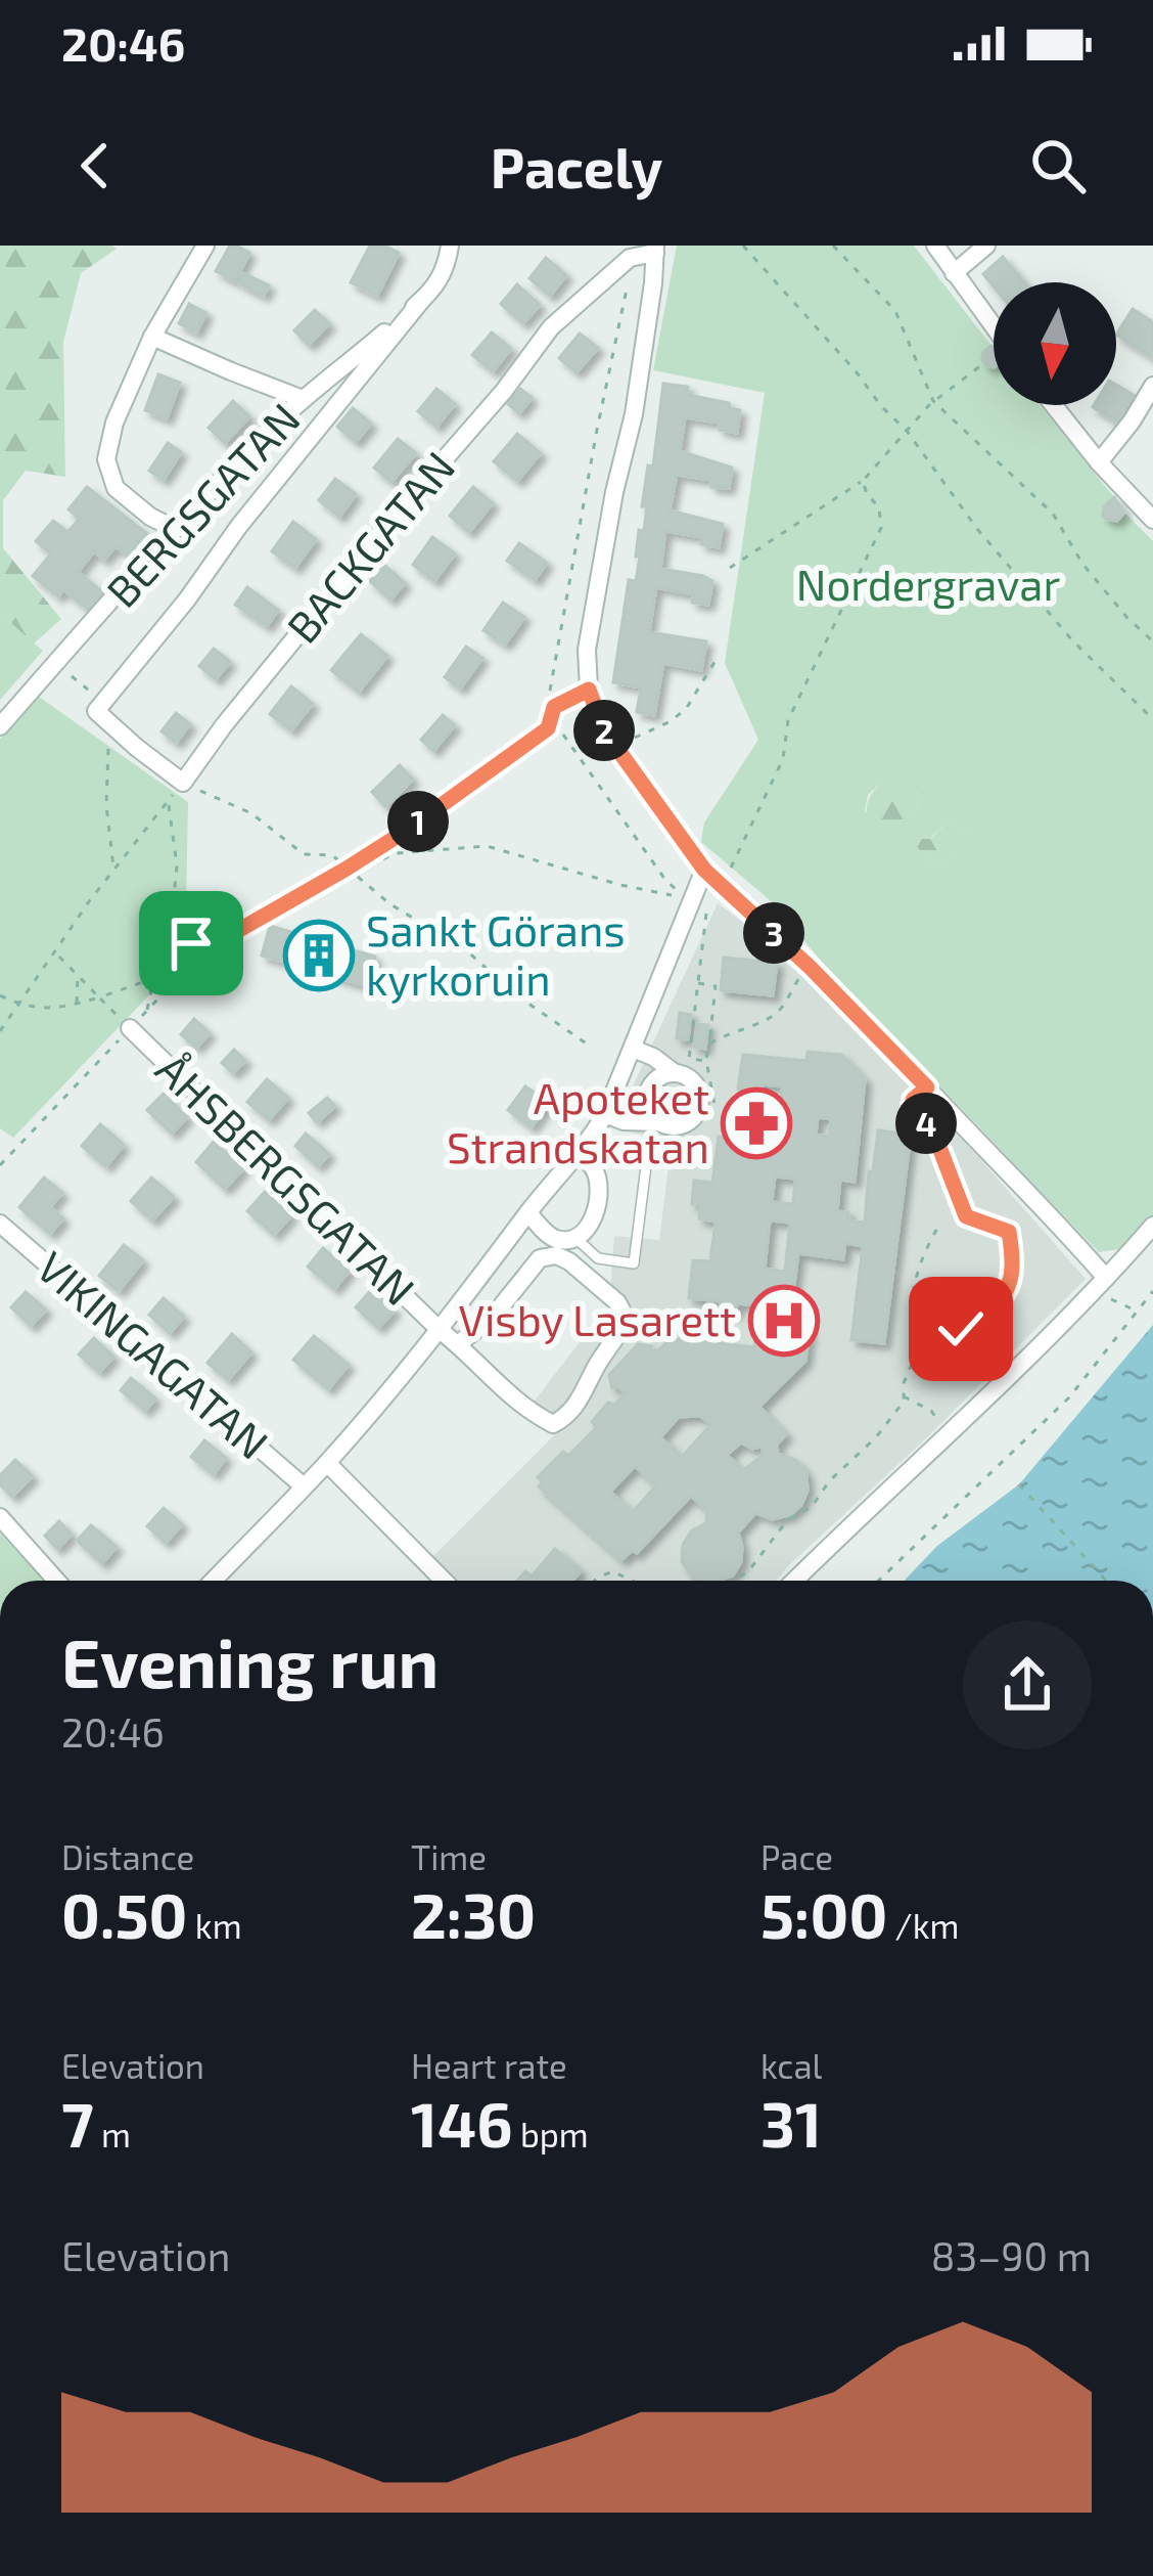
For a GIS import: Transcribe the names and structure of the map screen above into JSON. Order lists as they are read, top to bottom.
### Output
{
  "streets": {
    "street": [
      "BERGSGATAN",
      "BACKGATAN",
      "ÅHSBERGSGATAN",
      "VIKINGAGATAN"
    ]
  },
  "parks": ["Nordergravar"],
  "places": {
    "building": ["Sankt Görans kyrkoruin"],
    "pharmacy": ["Apoteket Strandskatan"],
    "hospital": ["Visby Lasarett"]
  },
  "north": "bottom",
  "page": {
    "status": "20:46",
    "header": "Pacely",
    "pins": [
      "2",
      "1",
      "3",
      "4"
    ],
    "heading": ["Evening run", "20:46"],
    "stats": [
      ["Distance", "0.50 km"],
      ["Time", "2:30"],
      ["Pace", "5:00 /km"],
      ["Elevation", "7 m"],
      ["Heart rate", "146 bpm"],
      ["kcal", "31"]
    ],
    "chart": ["Elevation", "83–90 m"]
  }
}
